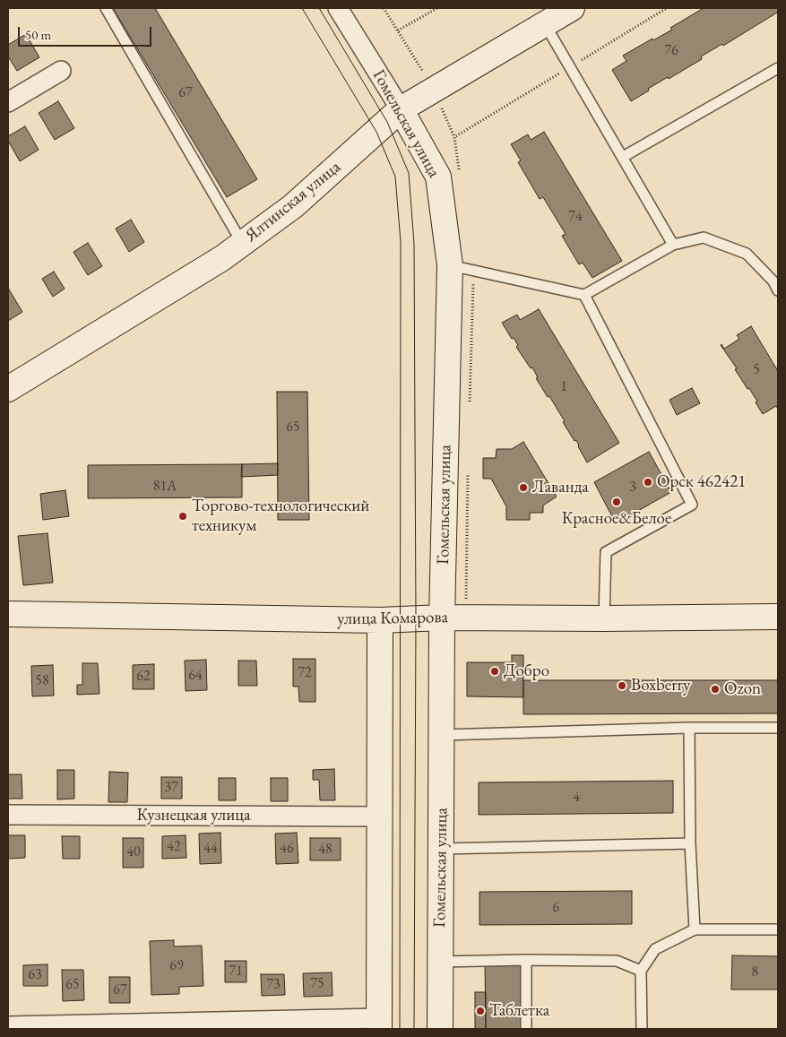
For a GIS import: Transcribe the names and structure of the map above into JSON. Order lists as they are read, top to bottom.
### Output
{
  "streets": {
    "main road": ["Гомельская улица", "Ялтинская улица", "улица Комарова"],
    "street": ["Кузнецкая улица"]
  },
  "crossings": [
    ["Гомельская улица", "Ялтинская улица"],
    ["Гомельская улица", "улица Комарова"]
  ],
  "places": [
    "Орск 462421",
    "Лаванда",
    "Красное&Белое",
    "Торгово-технологический техникум",
    "Добро",
    "Boxberry",
    "Ozon",
    "Таблетка"
  ],
  "house_numbers": [
    "76",
    "67",
    "74",
    "5",
    "1",
    "65",
    "81А",
    "3",
    "72",
    "64",
    "62",
    "58",
    "37",
    "4",
    "42",
    "44",
    "46",
    "48",
    "40",
    "6",
    "69",
    "71",
    "8",
    "63",
    "75",
    "65",
    "73",
    "67"
  ],
  "scale_bar": "50 m"
}
